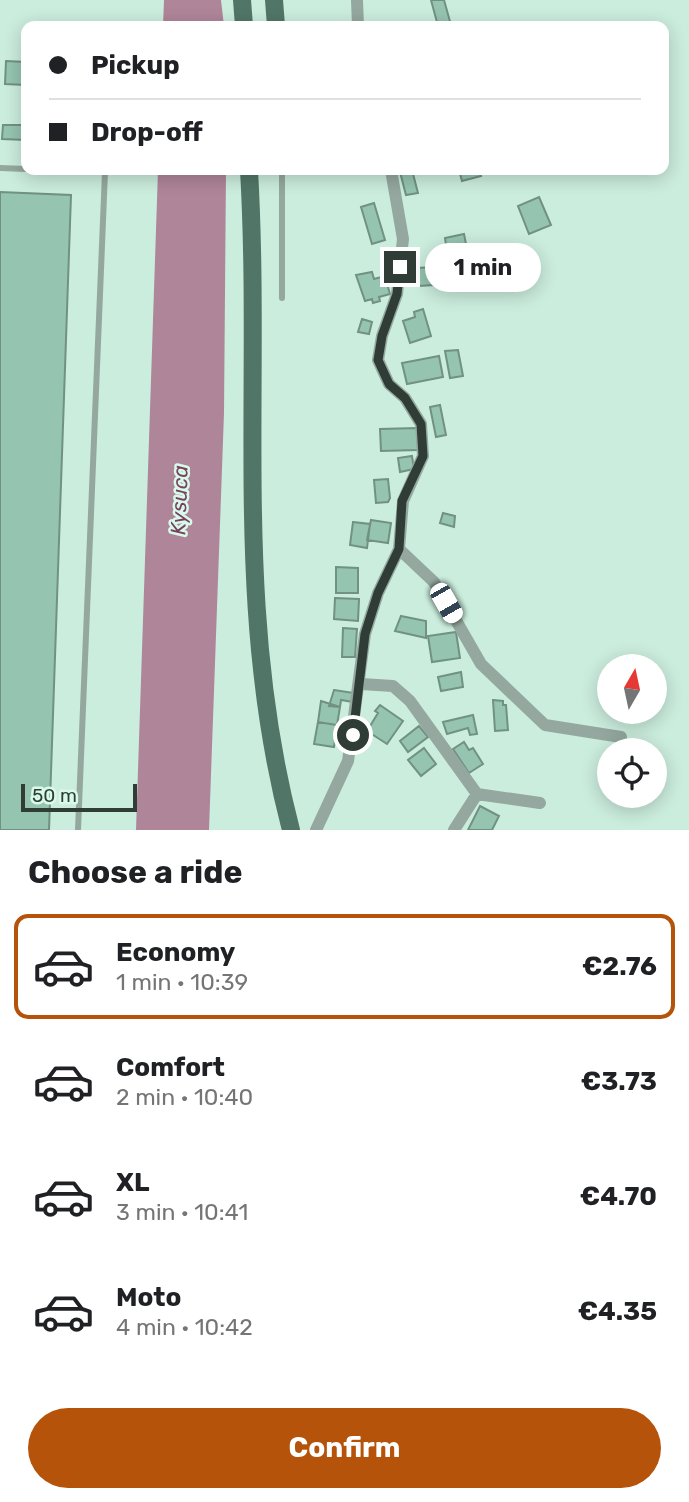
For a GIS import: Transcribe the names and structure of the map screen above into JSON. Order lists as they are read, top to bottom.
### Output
{
  "water": ["Kysuca"],
  "scale_bar": "50 m",
  "north": "top",
  "page": {
    "banner": ["Pickup", "Drop-off"],
    "bubble": "1 min",
    "scale": "50 m",
    "heading": "Choose a ride",
    "list": [
      {
        "name": "Economy",
        "note": "1 min · 10:39",
        "value": "€2.76"
      },
      {
        "name": "Comfort",
        "note": "2 min · 10:40",
        "value": "€3.73"
      },
      {
        "name": "XL",
        "note": "3 min · 10:41",
        "value": "€4.70"
      },
      {
        "name": "Moto",
        "note": "4 min · 10:42",
        "value": "€4.35"
      }
    ],
    "buttons": "Confirm"
  }
}
